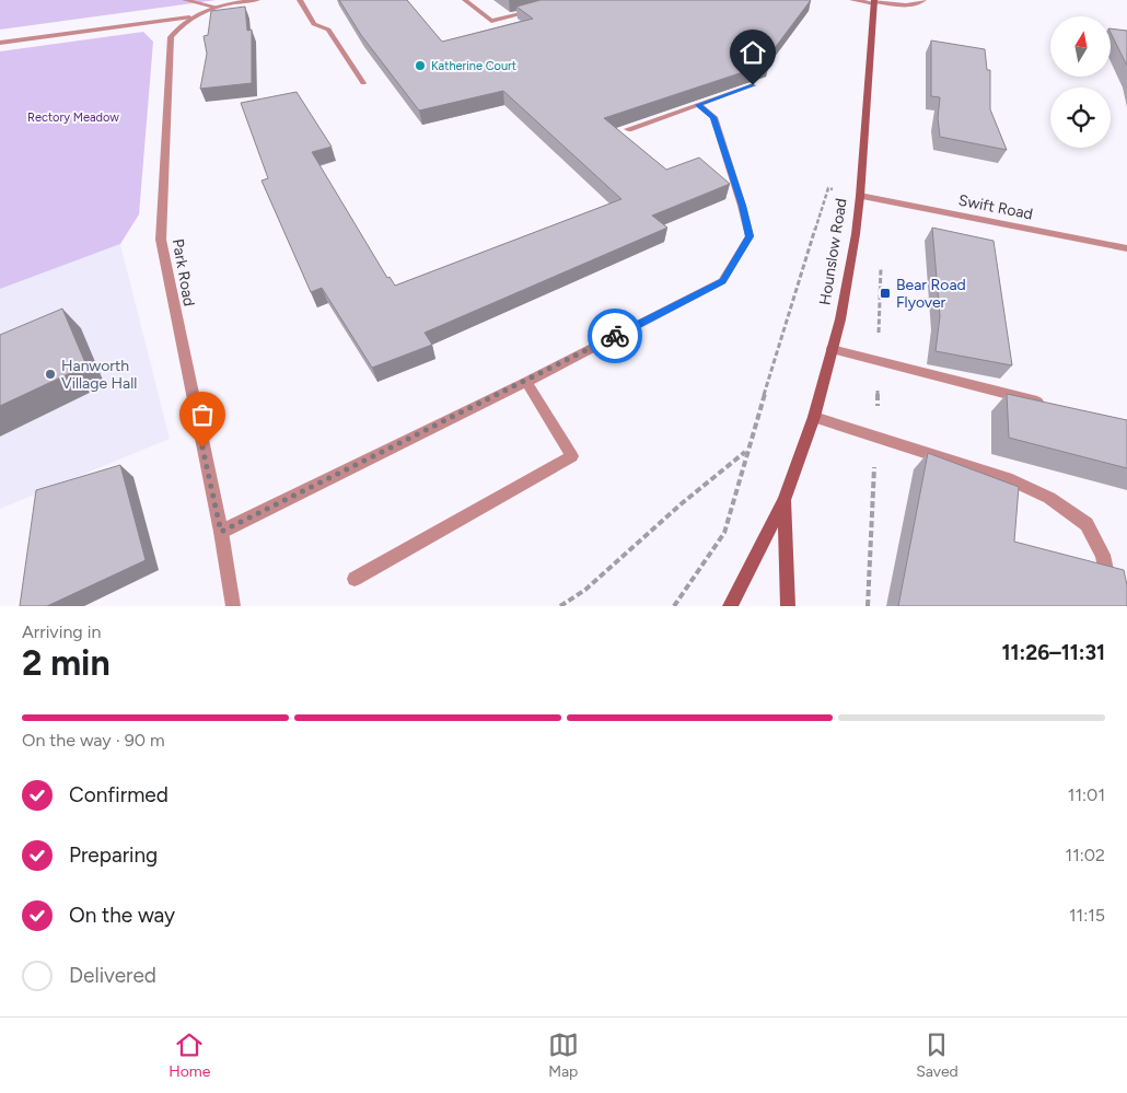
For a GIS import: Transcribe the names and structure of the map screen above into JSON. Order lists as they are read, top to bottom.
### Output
{
  "streets": {
    "main road": ["Hounslow Road"],
    "street": ["Swift Road", "Park Road"]
  },
  "crossings": [
    ["Swift Road", "Hounslow Road"]
  ],
  "parks": ["Rectory Meadow"],
  "places": {
    "other": ["Katherine Court", "Hanworth Village Hall"],
    "transit": ["Bear Road Flyover"]
  },
  "north": "top",
  "page": {
    "heading": ["2 min", "Arriving in", "11:26–11:31"],
    "bar": "On the way · 90 m",
    "list": [
      ["Confirmed", "11:01"],
      ["Preparing", "11:02"],
      ["On the way", "11:15"],
      "Delivered"
    ],
    "tabs": ["Home", "Map", "Saved"]
  }
}
